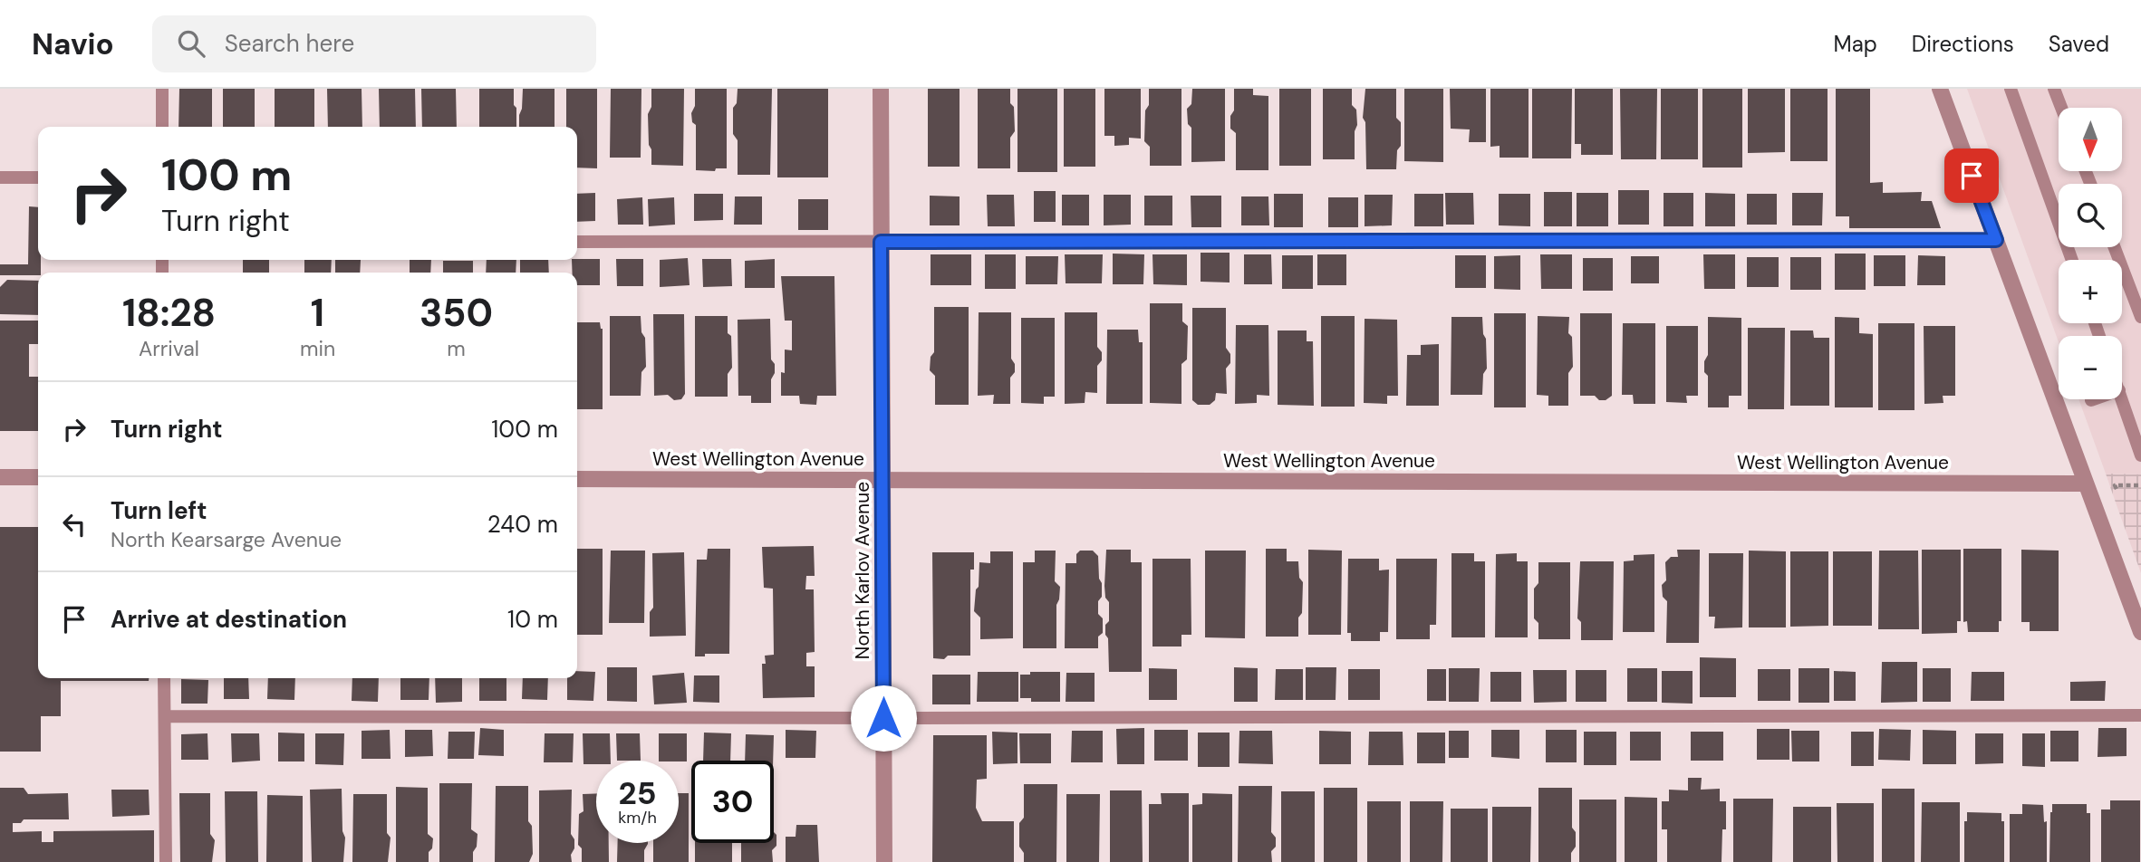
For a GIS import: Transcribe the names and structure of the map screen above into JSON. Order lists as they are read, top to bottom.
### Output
{
  "streets": {
    "street": ["West Wellington Avenue", "North Karlov Avenue"]
  },
  "crossings": [
    ["West Wellington Avenue", "North Karlov Avenue"]
  ],
  "north": "bottom",
  "page": {
    "header": "Navio",
    "search": "Search here",
    "nav": ["Map", "Directions", "Saved"],
    "map_buttons": ["+", "−"],
    "turn": ["100 m", "Turn right"],
    "eta": [
      "18:28",
      "Arrival",
      "1",
      "min",
      "350",
      "m"
    ],
    "list": [
      {
        "name": "Turn right",
        "value": "100 m"
      },
      {
        "name": "Turn left",
        "note": "North Kearsarge Avenue",
        "value": "240 m"
      },
      {
        "name": "Arrive at destination",
        "value": "10 m"
      }
    ],
    "speed": "25 km/h",
    "limit": "30"
  }
}
